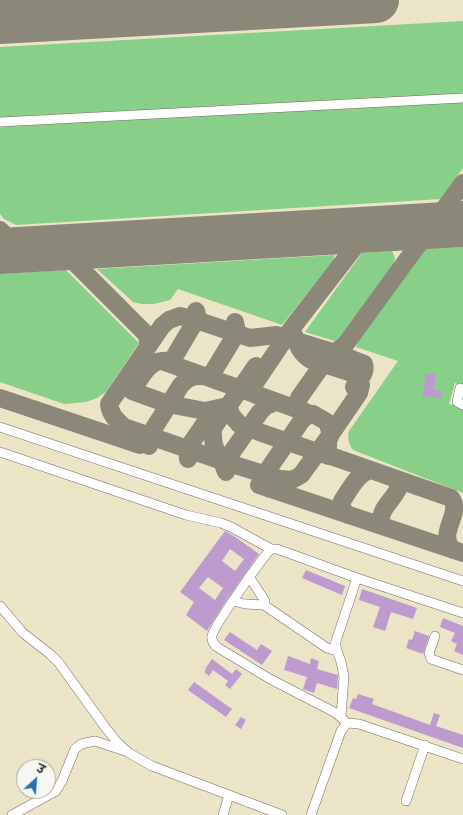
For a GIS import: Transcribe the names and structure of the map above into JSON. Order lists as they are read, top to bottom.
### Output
{
  "north": "top right"
}
